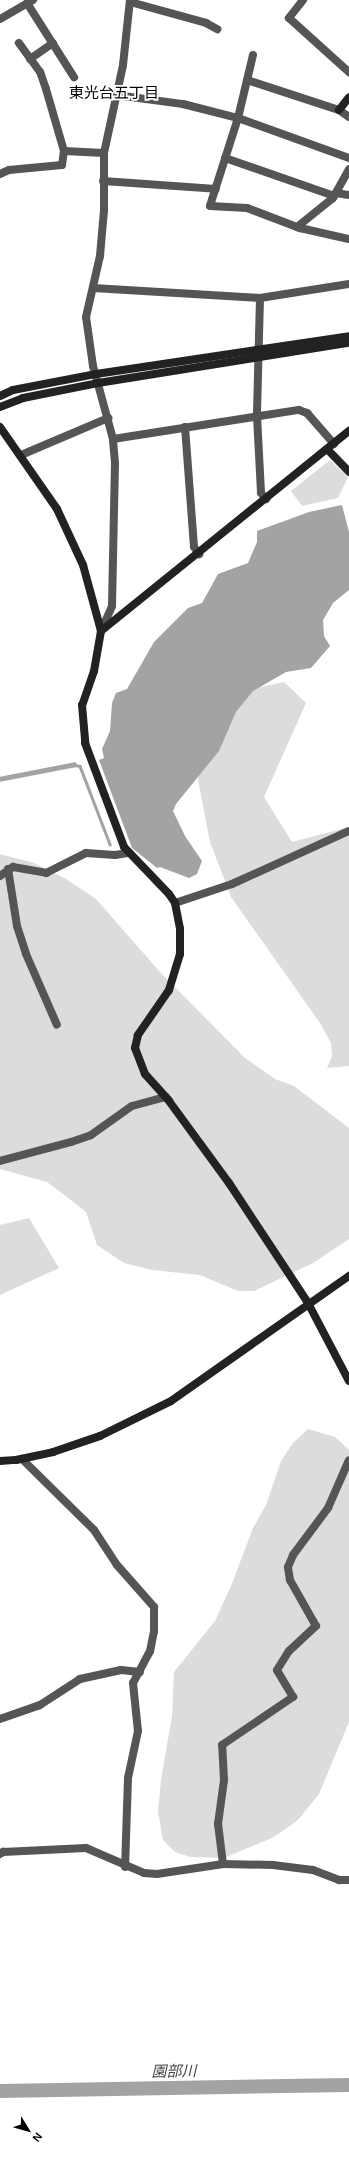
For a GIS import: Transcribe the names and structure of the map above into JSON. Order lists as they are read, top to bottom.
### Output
{
  "districts": ["東光台五丁目"],
  "water": ["園部川"],
  "north": "bottom right"
}
